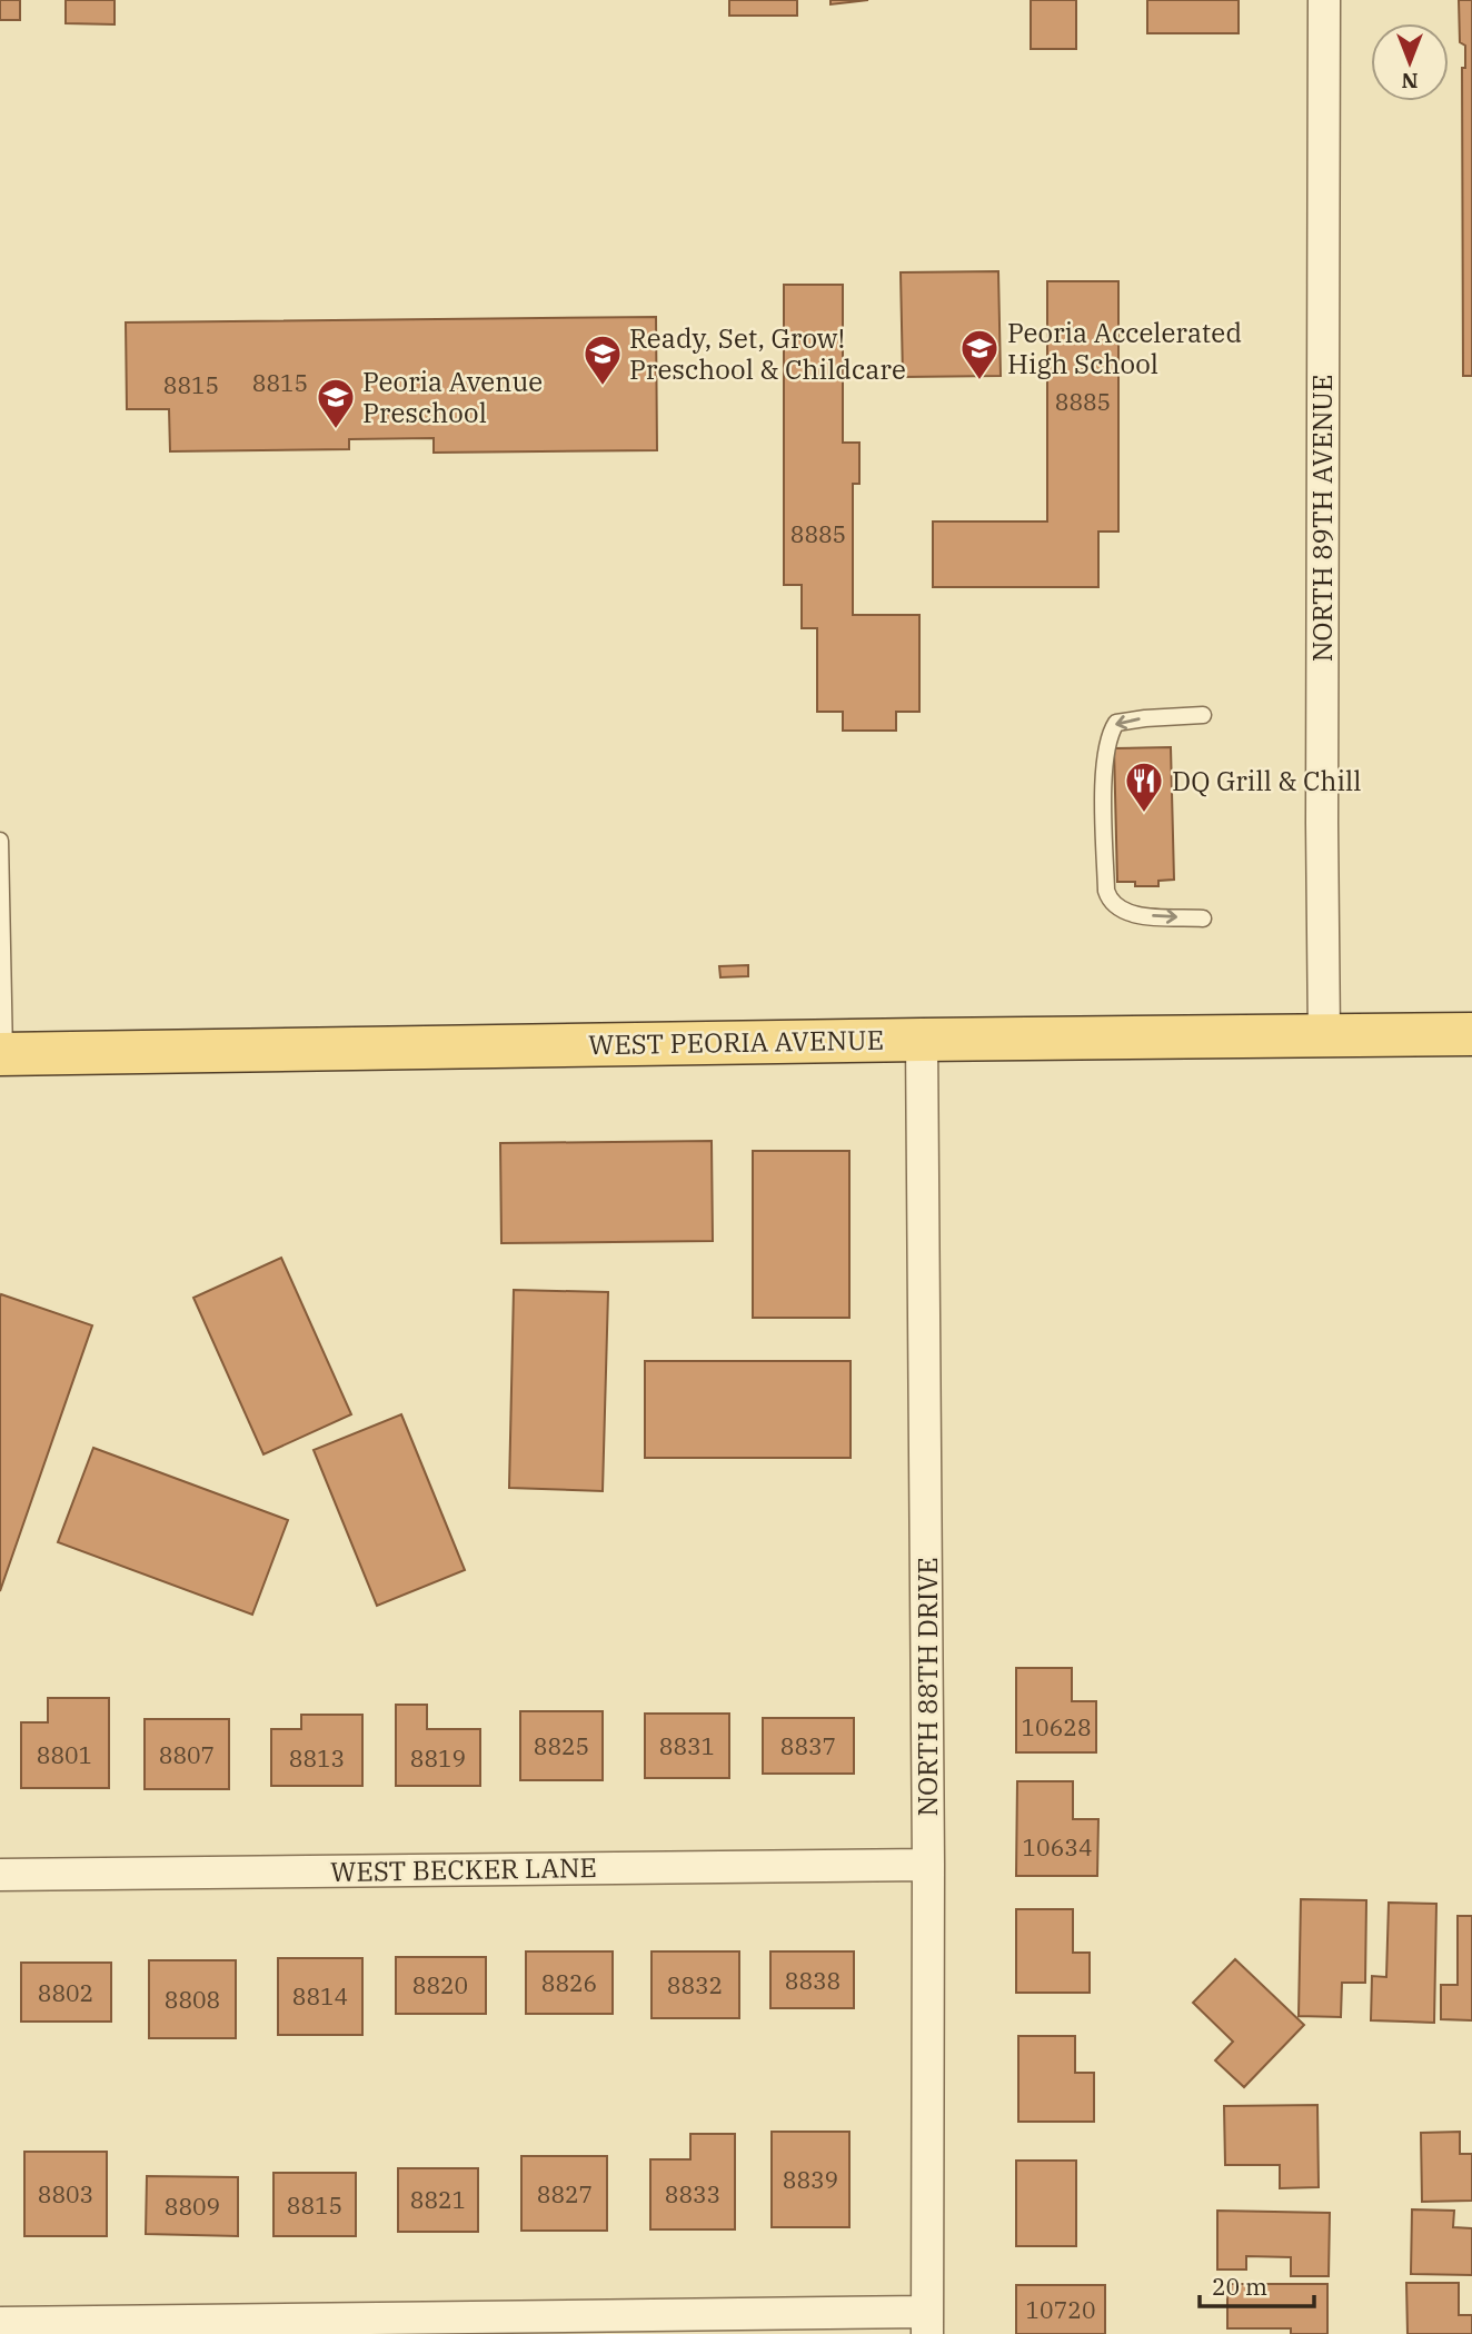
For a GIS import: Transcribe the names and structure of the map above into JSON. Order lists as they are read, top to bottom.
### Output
{
  "streets": {
    "main road": ["WEST PEORIA AVENUE"],
    "street": ["NORTH 89TH AVENUE", "NORTH 88TH DRIVE", "WEST BECKER LANE"]
  },
  "crossings": [
    ["NORTH 89TH AVENUE", "WEST PEORIA AVENUE"],
    ["WEST PEORIA AVENUE", "NORTH 88TH DRIVE"],
    ["NORTH 88TH DRIVE", "WEST BECKER LANE"]
  ],
  "places": {
    "school or university": ["Peoria Accelerated High School", "Ready, Set, Grow! Preschool & Childcare", "Peoria Avenue Preschool"],
    "restaurant": ["DQ Grill & Chill"]
  },
  "house_numbers": [
    "8815",
    "8815",
    "8885",
    "8885",
    "10628",
    "8825",
    "8831",
    "8837",
    "8801",
    "8807",
    "8813",
    "8819",
    "10634",
    "8838",
    "8826",
    "8820",
    "8832",
    "8802",
    "8814",
    "8808",
    "8839",
    "8803",
    "8827",
    "8833",
    "8821",
    "8815",
    "8809",
    "10720"
  ],
  "scale_bar": "20 m",
  "north": "bottom"
}
